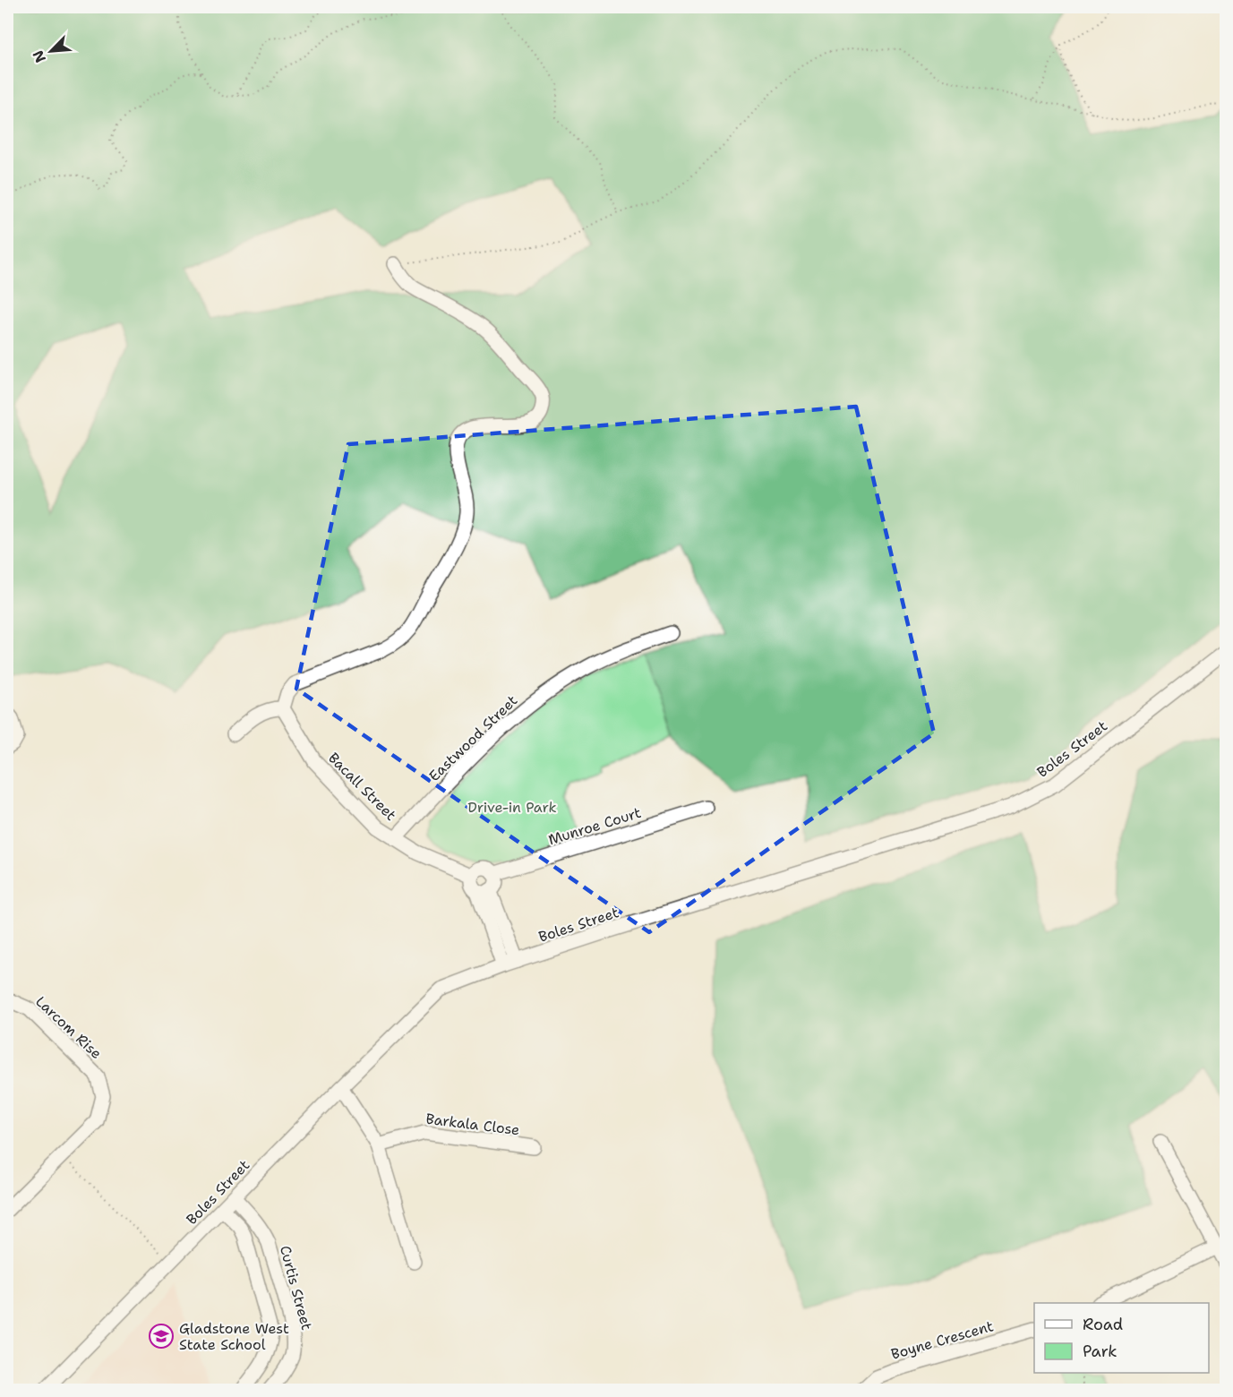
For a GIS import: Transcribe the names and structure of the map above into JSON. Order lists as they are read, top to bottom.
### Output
{
  "streets": {
    "street": [
      "Eastwood Street",
      "Boles Street",
      "Bacall Street",
      "Munroe Court",
      "Larcom Rise",
      "Barkala Close",
      "Curtis Street",
      "Boyne Crescent"
    ]
  },
  "crossings": [
    ["Eastwood Street", "Bacall Street"],
    ["Boles Street", "Curtis Street"],
    ["Bacall Street", "Munroe Court"]
  ],
  "parks": ["Drive-in Park"],
  "places": {
    "school or university": ["Gladstone West State School"]
  },
  "legend": ["Road", "Park"],
  "north": "bottom left"
}
